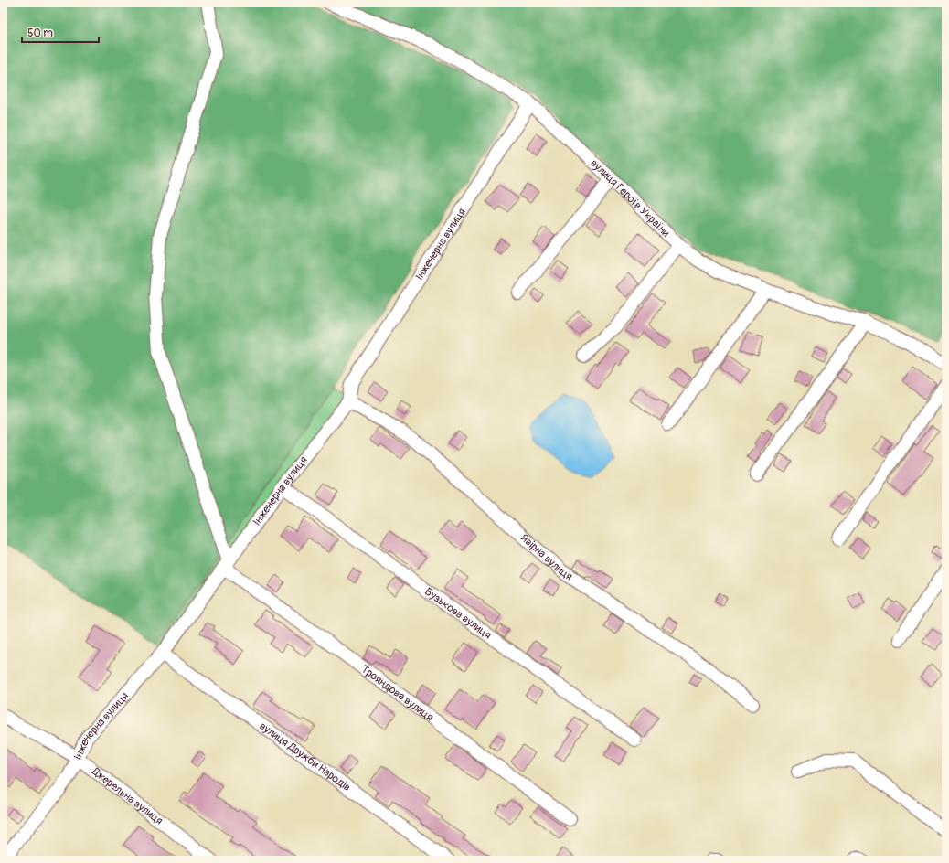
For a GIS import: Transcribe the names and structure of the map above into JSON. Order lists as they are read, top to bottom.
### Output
{
  "streets": {
    "street": [
      "вулиця Героїв України",
      "Інженерна вулиця",
      "Явірна вулиця",
      "Бузькова вулиця",
      "Трояндова вулиця",
      "вулиця Дружби Народів",
      "Джерельна вулиця"
    ]
  },
  "crossings": [
    ["вулиця Героїв України", "Інженерна вулиця"],
    ["Інженерна вулиця", "Явірна вулиця"],
    ["Інженерна вулиця", "Бузькова вулиця"],
    ["Інженерна вулиця", "Трояндова вулиця"],
    ["Інженерна вулиця", "вулиця Дружби Народів"],
    ["Інженерна вулиця", "Джерельна вулиця"]
  ],
  "scale_bar": "50 m"
}
